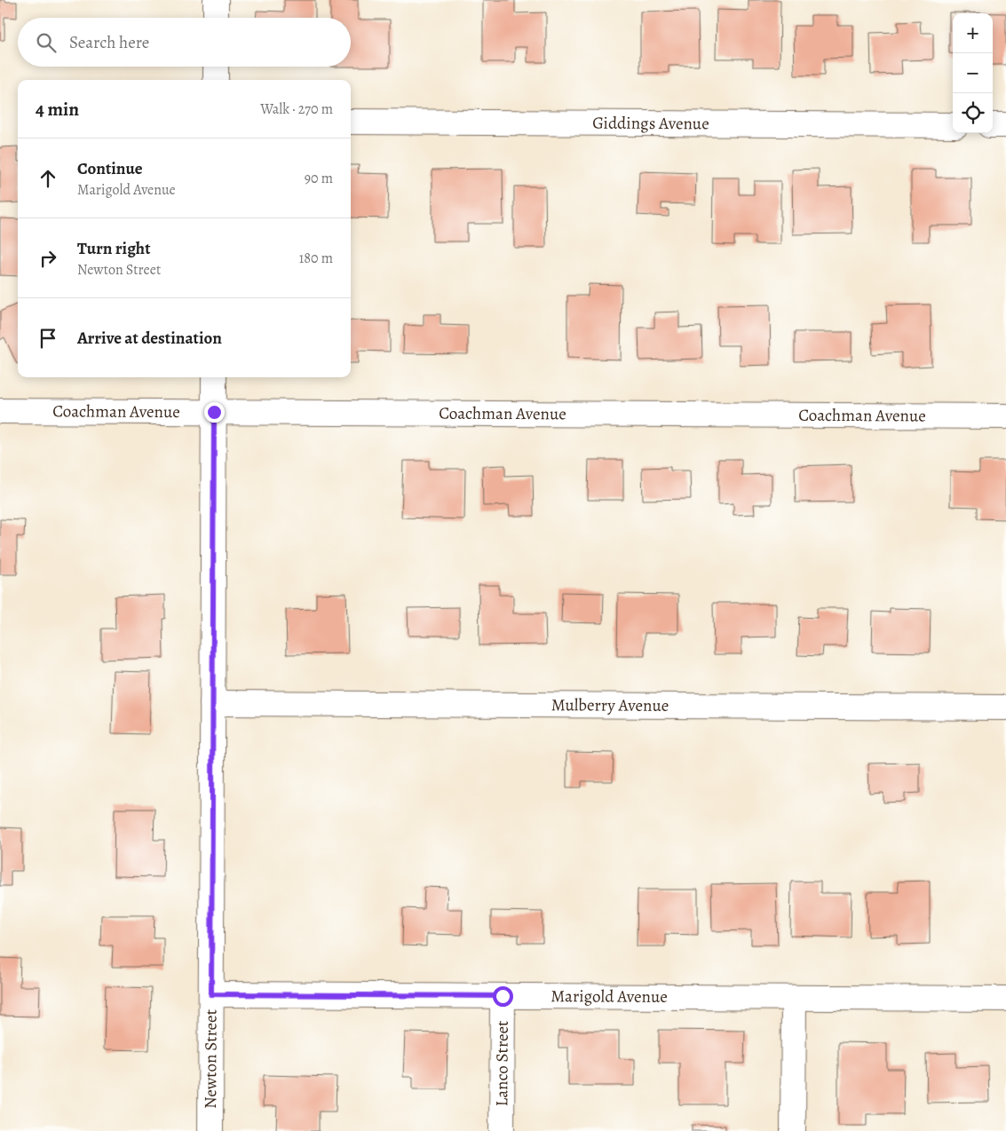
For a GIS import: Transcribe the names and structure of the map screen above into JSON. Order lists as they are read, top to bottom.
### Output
{
  "streets": {
    "street": [
      "Giddings Avenue",
      "Coachman Avenue",
      "Mulberry Avenue",
      "Marigold Avenue",
      "Newton Street",
      "Lanco Street"
    ]
  },
  "crossings": [
    ["Coachman Avenue", "Newton Street"],
    ["Mulberry Avenue", "Newton Street"],
    ["Marigold Avenue", "Newton Street"],
    ["Marigold Avenue", "Lanco Street"]
  ],
  "page": {
    "map_buttons": ["+", "−"],
    "search": "Search here",
    "heading": ["4 min", "Walk · 270 m"],
    "list": [
      ["Continue", "Marigold Avenue", "90 m"],
      ["Turn right", "Newton Street", "180 m"],
      "Arrive at destination"
    ]
  }
}
